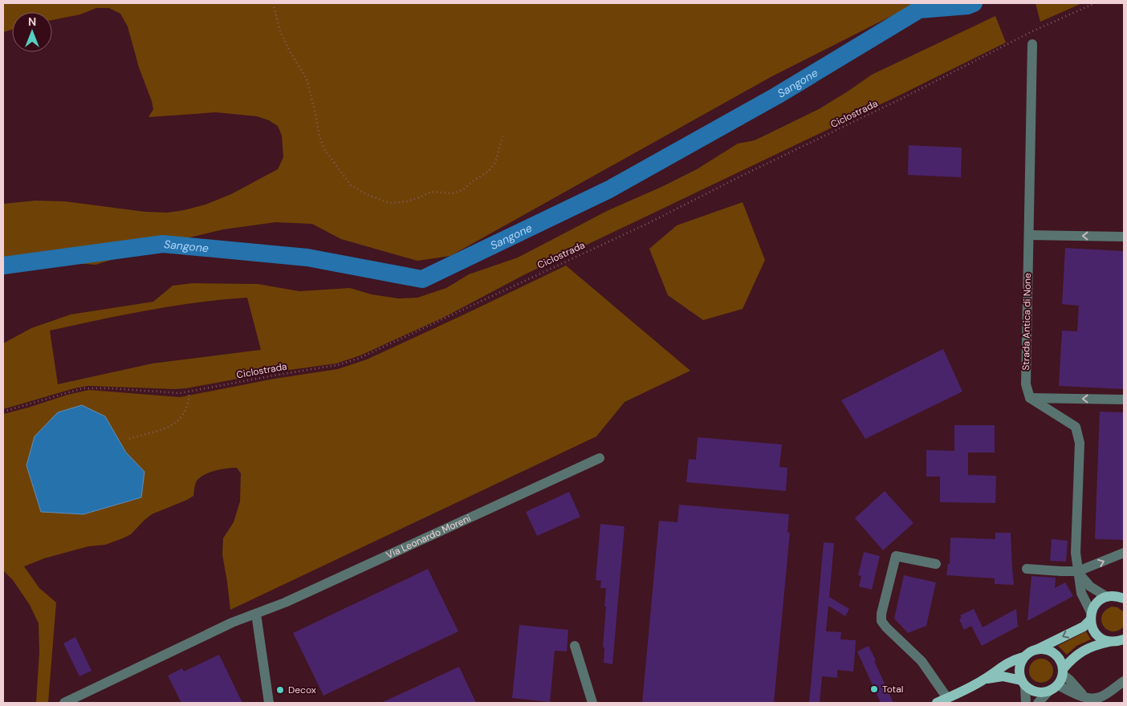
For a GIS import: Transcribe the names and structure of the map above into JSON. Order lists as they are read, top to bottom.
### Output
{
  "streets": {
    "street": ["Strada Antica di None", "Via Leonardo Moreni"],
    "path": ["Ciclostrada"]
  },
  "water": ["Sangone"],
  "places": ["Total", "Decox"],
  "north": "top"
}
